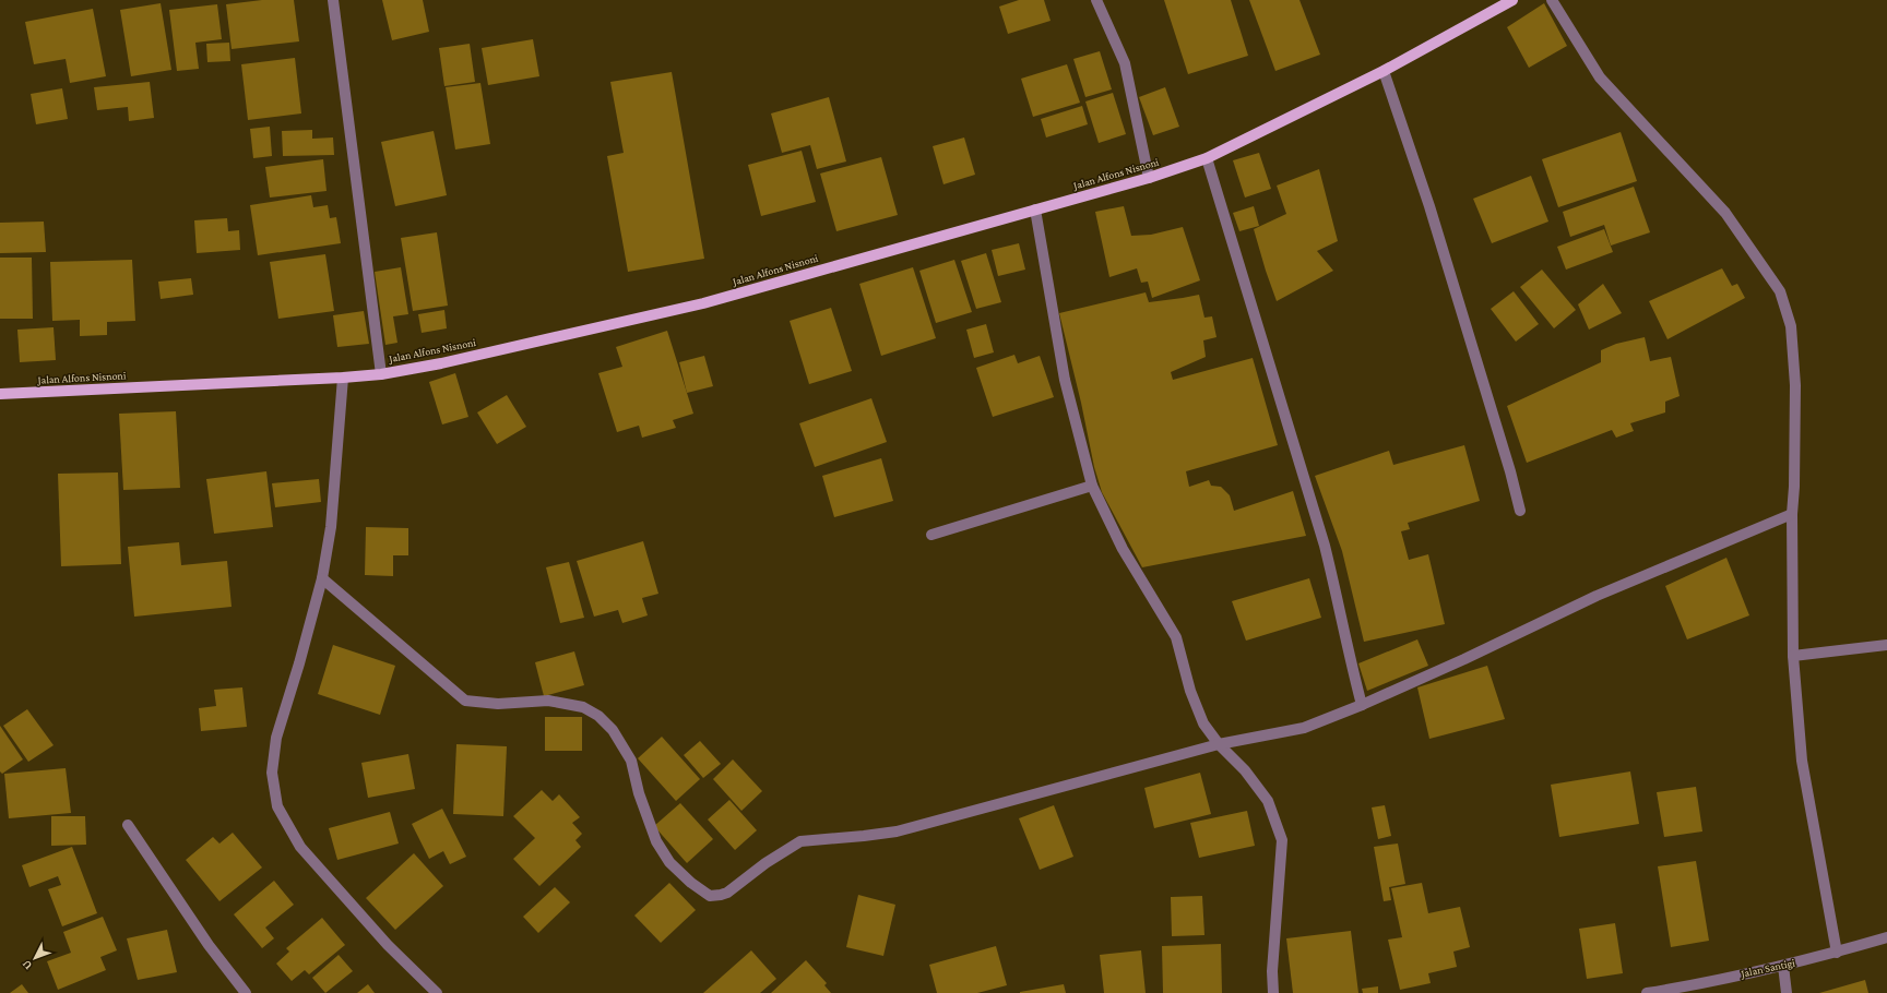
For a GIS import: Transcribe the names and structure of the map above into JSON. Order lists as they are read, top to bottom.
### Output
{
  "streets": {
    "main road": ["Jalan Alfons Nisnoni"],
    "street": ["Jalan Santigi"]
  },
  "north": "bottom left"
}
